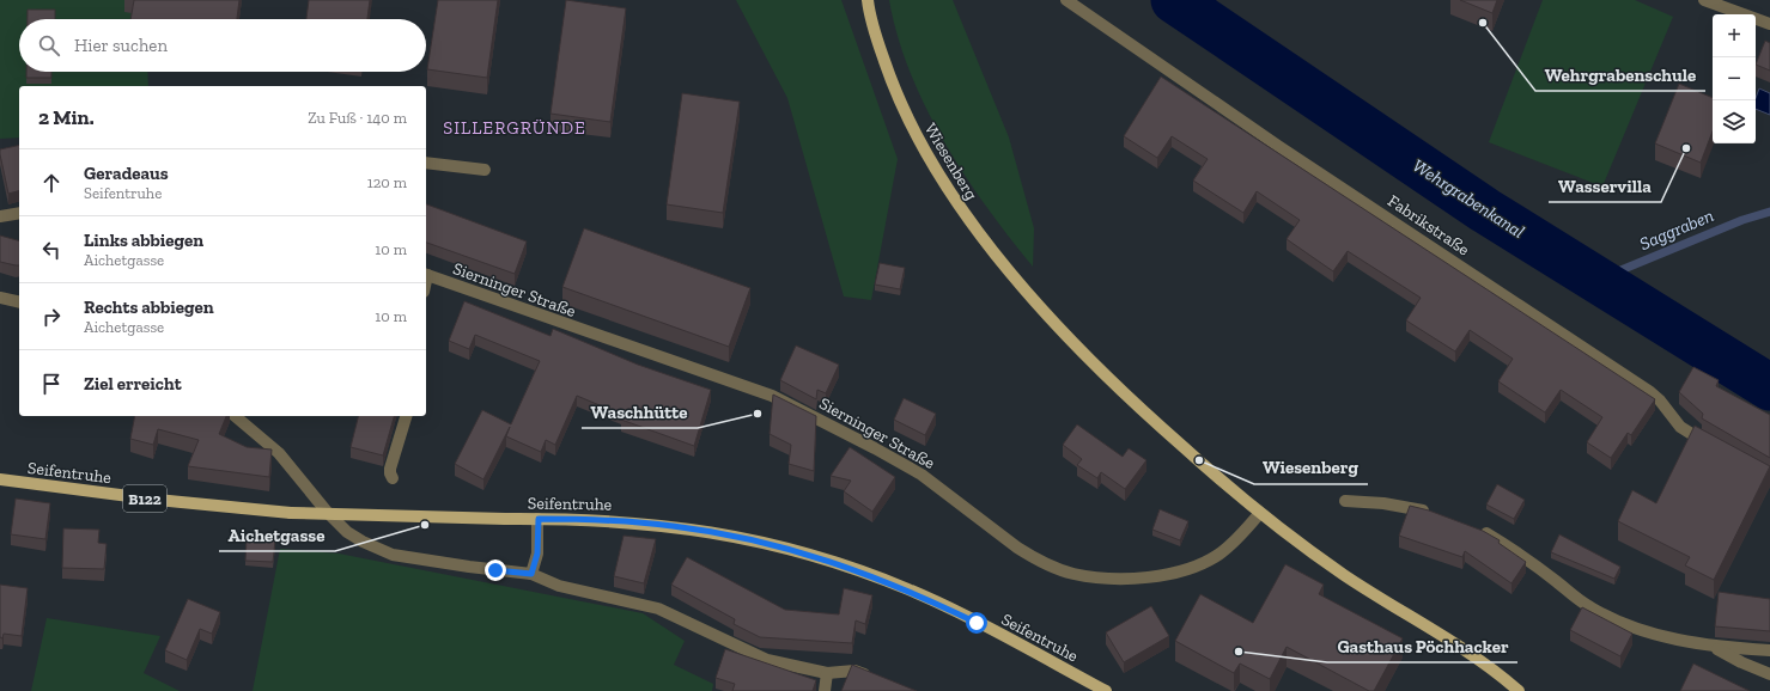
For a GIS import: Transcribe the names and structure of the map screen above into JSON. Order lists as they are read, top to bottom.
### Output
{
  "streets": {
    "main road": ["Wiesenberg", "Seifentruhe", "B122"],
    "street": ["Fabrikstraße", "Sierninger Straße"]
  },
  "crossings": [
    ["Wiesenberg", "Sierninger Straße"]
  ],
  "districts": ["SILLERGRÜNDE"],
  "water": ["Wehrgrabenkanal", "Saggraben"],
  "places": [
    "Wehrgrabenschule",
    "Wasservilla",
    "Waschhütte",
    "Wiesenberg",
    "Aichetgasse",
    "Gasthaus Pöchhacker"
  ],
  "page": {
    "map_buttons": ["+", "−"],
    "search": "Hier suchen",
    "heading": ["2 Min.", "Zu Fuß · 140 m"],
    "list": [
      ["Geradeaus", "Seifentruhe", "120 m"],
      ["Links abbiegen", "Aichetgasse", "10 m"],
      ["Rechts abbiegen", "Aichetgasse", "10 m"],
      "Ziel erreicht"
    ]
  }
}
